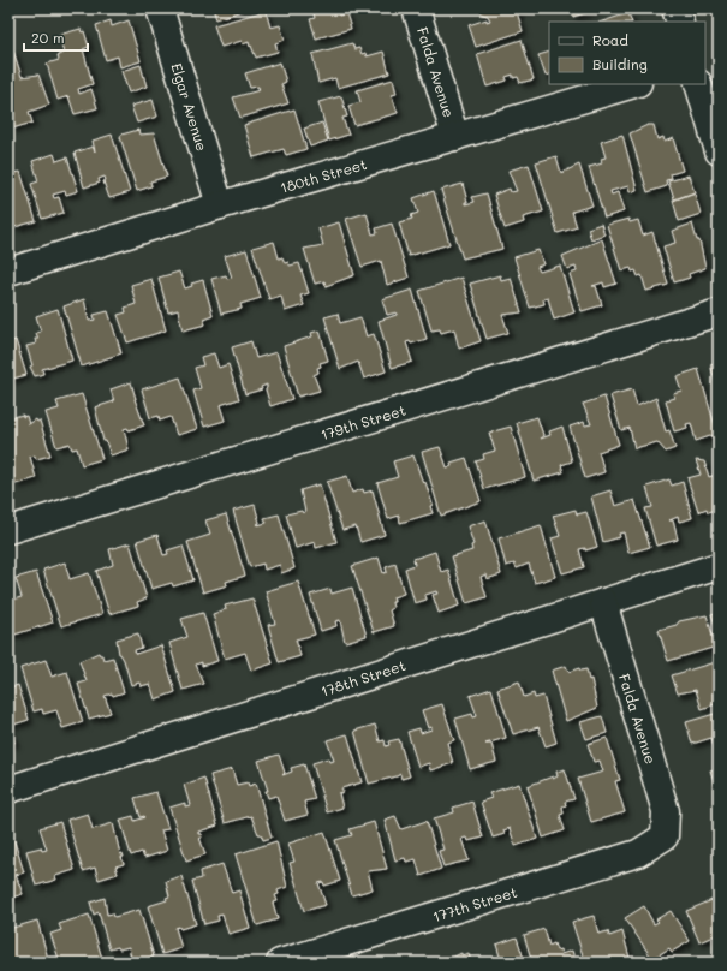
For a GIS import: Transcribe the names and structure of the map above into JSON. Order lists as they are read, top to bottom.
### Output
{
  "streets": {
    "street": [
      "Falda Avenue",
      "Elgar Avenue",
      "180th Street",
      "179th Street",
      "178th Street",
      "177th Street"
    ]
  },
  "crossings": [
    ["Falda Avenue", "180th Street"],
    ["Falda Avenue", "178th Street"],
    ["Falda Avenue", "177th Street"],
    ["Elgar Avenue", "180th Street"]
  ],
  "legend": ["Road", "Building"],
  "scale_bar": "20 m"
}
